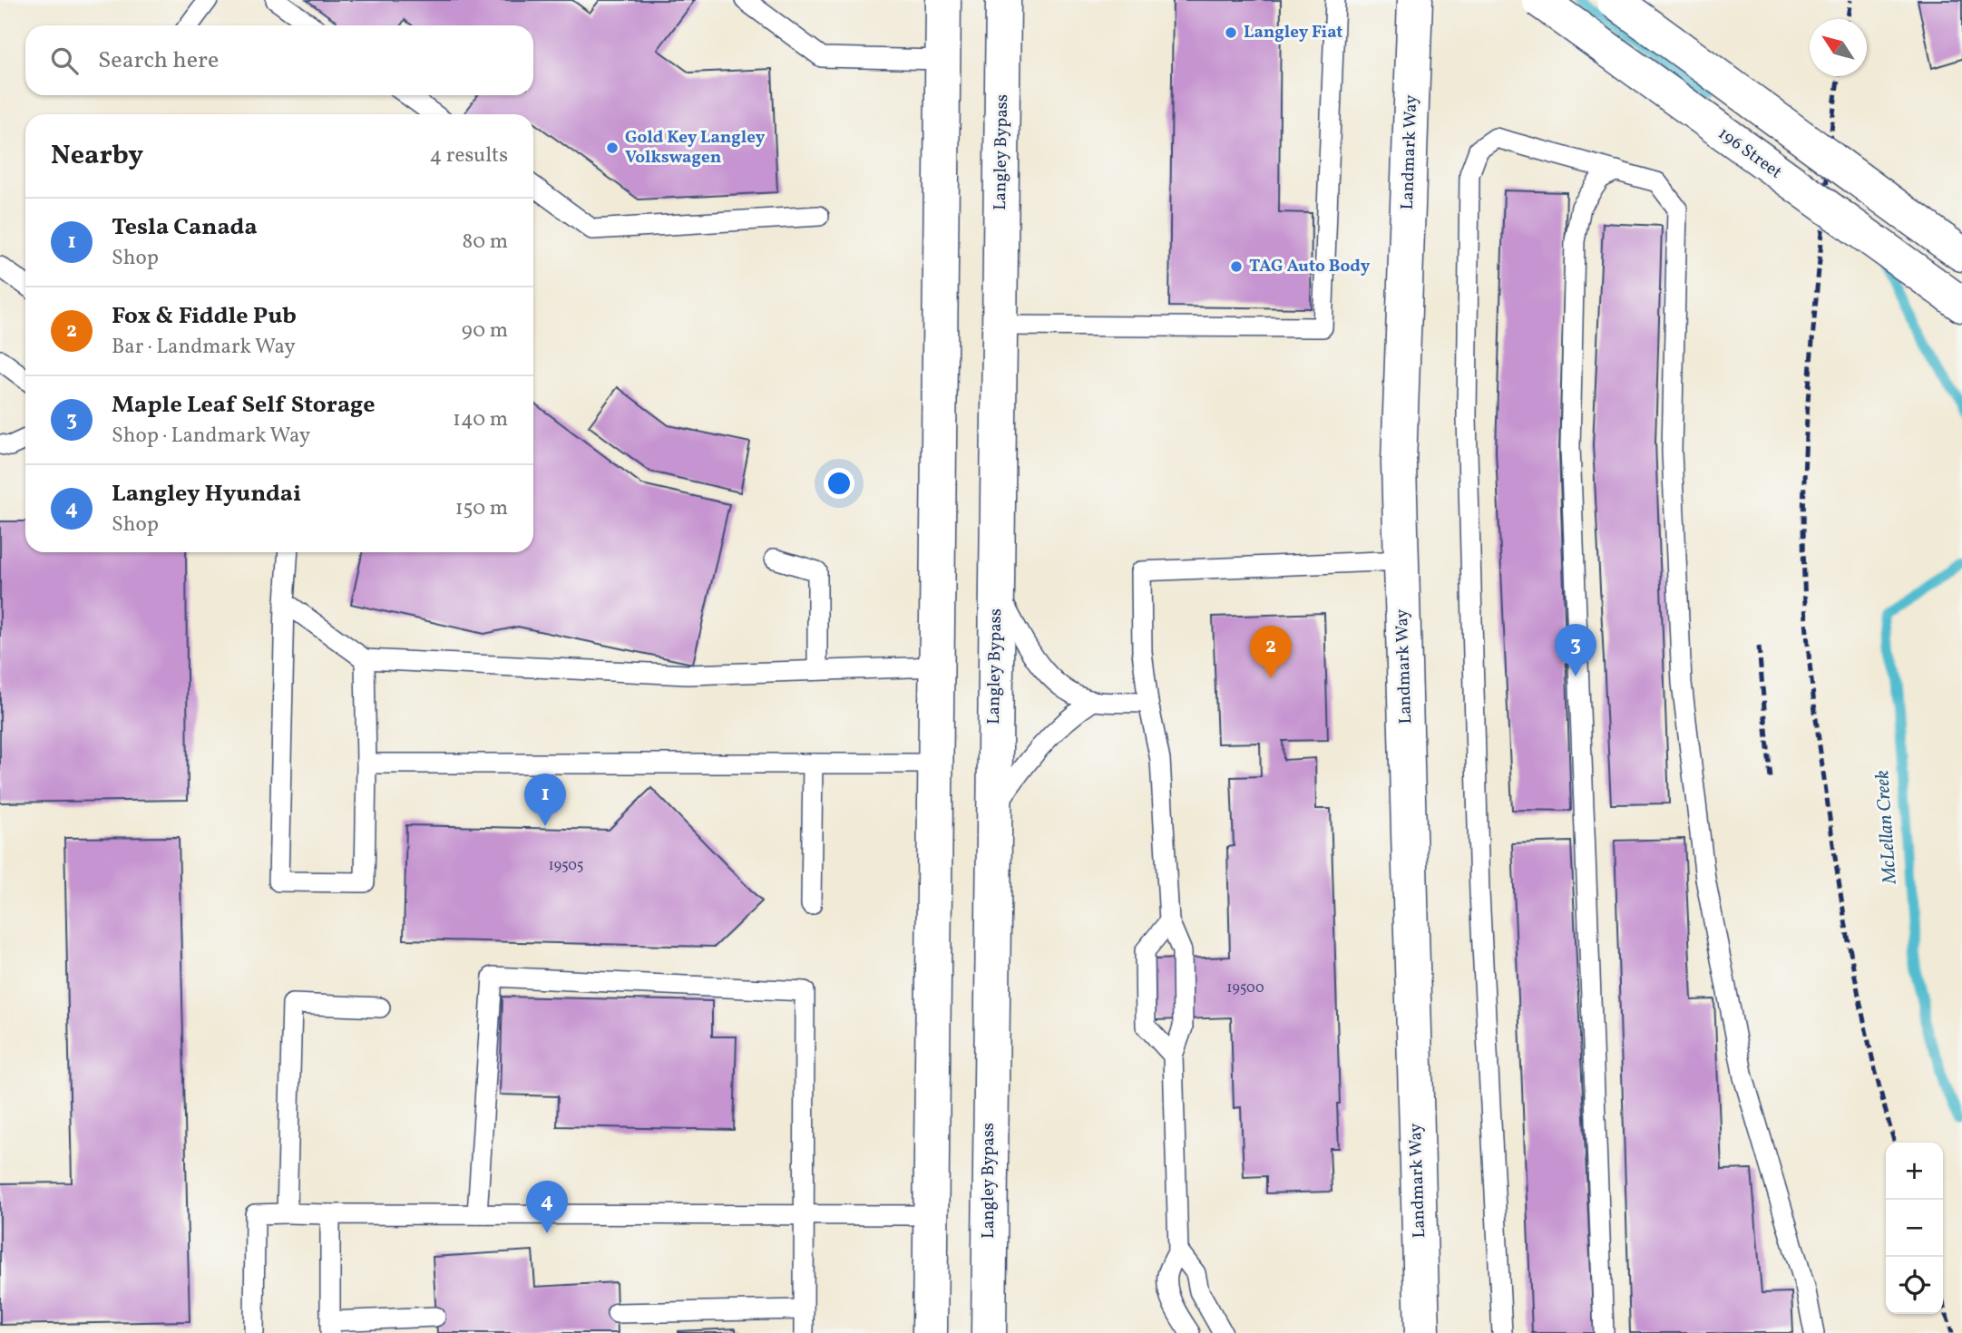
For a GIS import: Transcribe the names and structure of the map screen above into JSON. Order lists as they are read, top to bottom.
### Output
{
  "streets": {
    "main road": ["Langley Bypass", "Landmark Way", "196 Street"]
  },
  "water": ["McLellan Creek"],
  "places": ["Langley Fiat", "Gold Key Langley Volkswagen", "TAG Auto Body"],
  "house_numbers": ["19505", "19500"],
  "north": "top left",
  "page": {
    "search": "Search here",
    "heading": ["Nearby", "4 results"],
    "list": [
      {
        "mark": "1",
        "name": "Tesla Canada",
        "note": "Shop",
        "value": "80 m"
      },
      {
        "mark": "2",
        "name": "Fox & Fiddle Pub",
        "note": "Bar · Landmark Way",
        "value": "90 m"
      },
      {
        "mark": "3",
        "name": "Maple Leaf Self Storage",
        "note": "Shop · Landmark Way",
        "value": "140 m"
      },
      {
        "mark": "4",
        "name": "Langley Hyundai",
        "note": "Shop",
        "value": "150 m"
      }
    ],
    "pins": [
      "3",
      "2",
      "1",
      "4"
    ],
    "map_buttons": ["+", "−"]
  }
}
